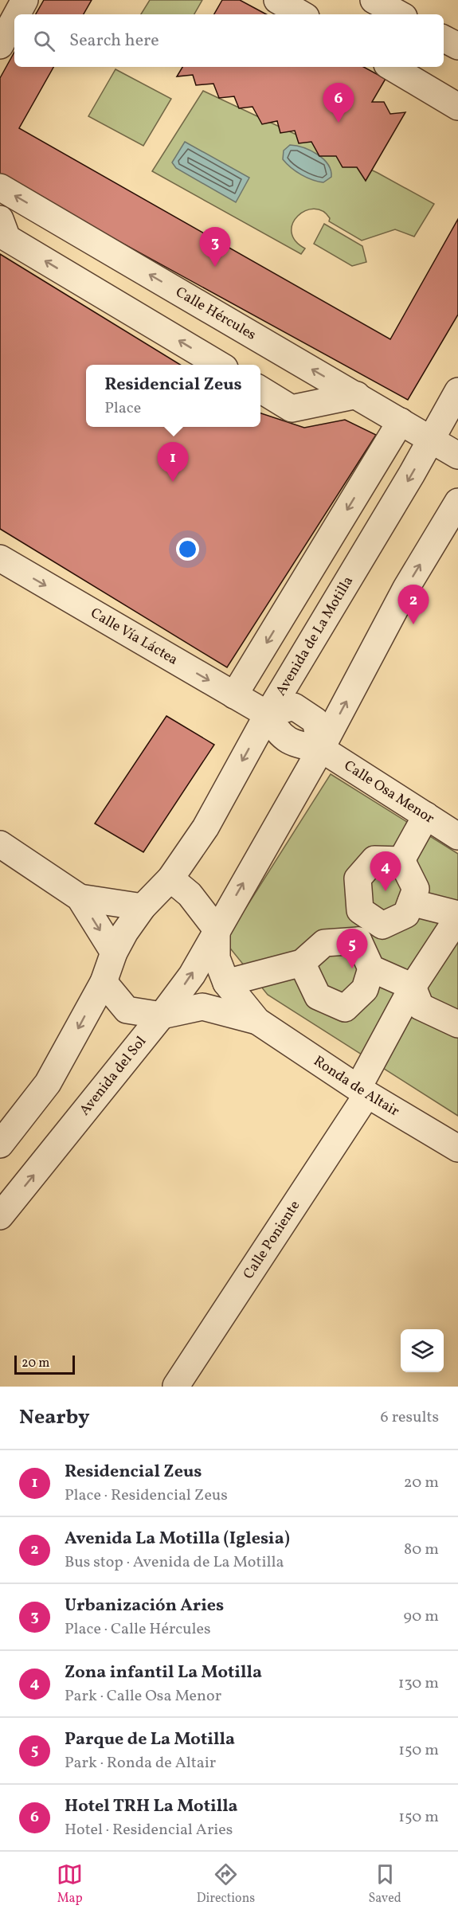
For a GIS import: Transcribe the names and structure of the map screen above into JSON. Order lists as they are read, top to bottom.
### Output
{
  "streets": {
    "street": [
      "Calle Hércules",
      "Avenida de La Motilla",
      "Calle Vía Láctea",
      "Calle Osa Menor",
      "Avenida del Sol",
      "Ronda de Altair",
      "Calle Poniente"
    ]
  },
  "crossings": [
    ["Calle Hércules", "Avenida de La Motilla"],
    ["Avenida de La Motilla", "Calle Vía Láctea"],
    ["Avenida del Sol", "Ronda de Altair"],
    ["Ronda de Altair", "Calle Poniente"]
  ],
  "one_way": ["Calle Vía Láctea"],
  "scale_bar": "20 m",
  "page": {
    "search": "Search here",
    "pins": [
      "6",
      "3",
      "1",
      "2",
      "4",
      "5"
    ],
    "popup": ["Residencial Zeus", "Place"],
    "scale": "20 m",
    "heading": ["Nearby", "6 results"],
    "list": [
      {
        "mark": "1",
        "name": "Residencial Zeus",
        "note": "Place · Residencial Zeus",
        "value": "20 m"
      },
      {
        "mark": "2",
        "name": "Avenida La Motilla (Iglesia)",
        "note": "Bus stop · Avenida de La Motilla",
        "value": "80 m"
      },
      {
        "mark": "3",
        "name": "Urbanización Aries",
        "note": "Place · Calle Hércules",
        "value": "90 m"
      },
      {
        "mark": "4",
        "name": "Zona infantil La Motilla",
        "note": "Park · Calle Osa Menor",
        "value": "130 m"
      },
      {
        "mark": "5",
        "name": "Parque de La Motilla",
        "note": "Park · Ronda de Altair",
        "value": "150 m"
      },
      {
        "mark": "6",
        "name": "Hotel TRH La Motilla",
        "note": "Hotel · Residencial Aries",
        "value": "150 m"
      }
    ],
    "nav": ["Map", "Directions", "Saved"]
  }
}
